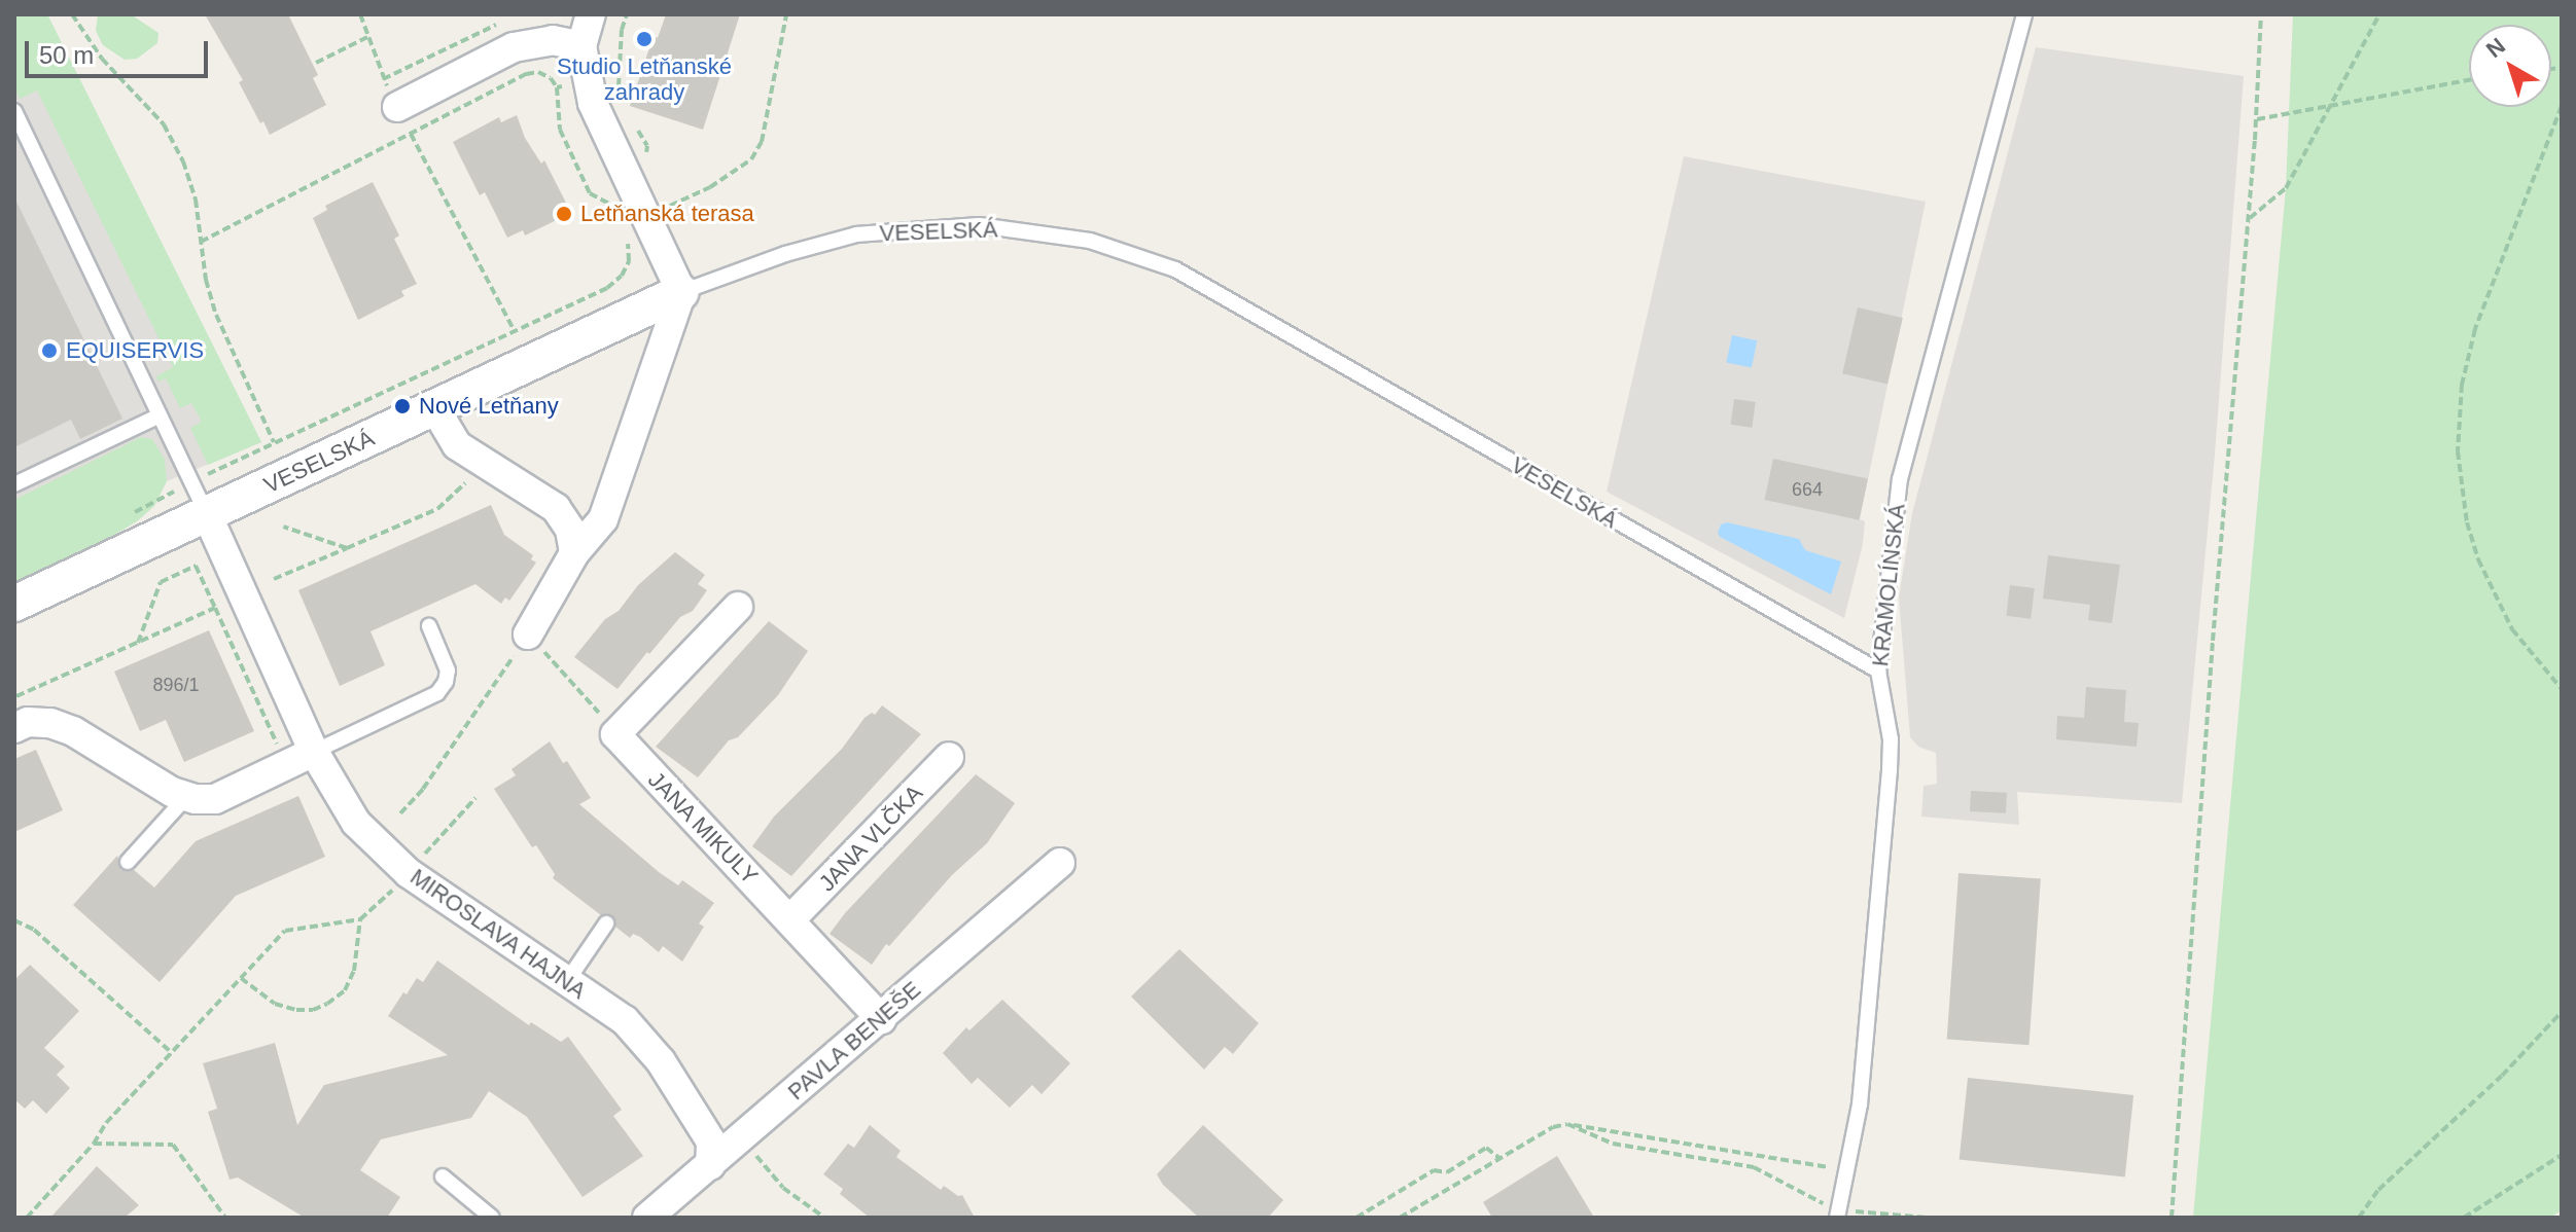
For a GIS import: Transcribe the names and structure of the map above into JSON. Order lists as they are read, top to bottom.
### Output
{
  "streets": {
    "street": [
      "VESELSKÁ",
      "JANA MIKULY",
      "JANA VLČKA",
      "MIROSLAVA HAJNA",
      "PAVLA BENEŠE"
    ],
    "lane": ["KRAMOLÍNSKÁ"]
  },
  "crossings": [
    ["VESELSKÁ", "KRAMOLÍNSKÁ"],
    ["VESELSKÁ", "MIROSLAVA HAJNA"],
    ["JANA MIKULY", "JANA VLČKA"],
    ["JANA MIKULY", "PAVLA BENEŠE"],
    ["MIROSLAVA HAJNA", "PAVLA BENEŠE"]
  ],
  "places": [
    "Studio Letňanské zahrady",
    "Letňanská terasa",
    "EQUISERVIS",
    "Nové Letňany"
  ],
  "house_numbers": ["664", "896/1"],
  "scale_bar": "50 m",
  "north": "top left"
}
